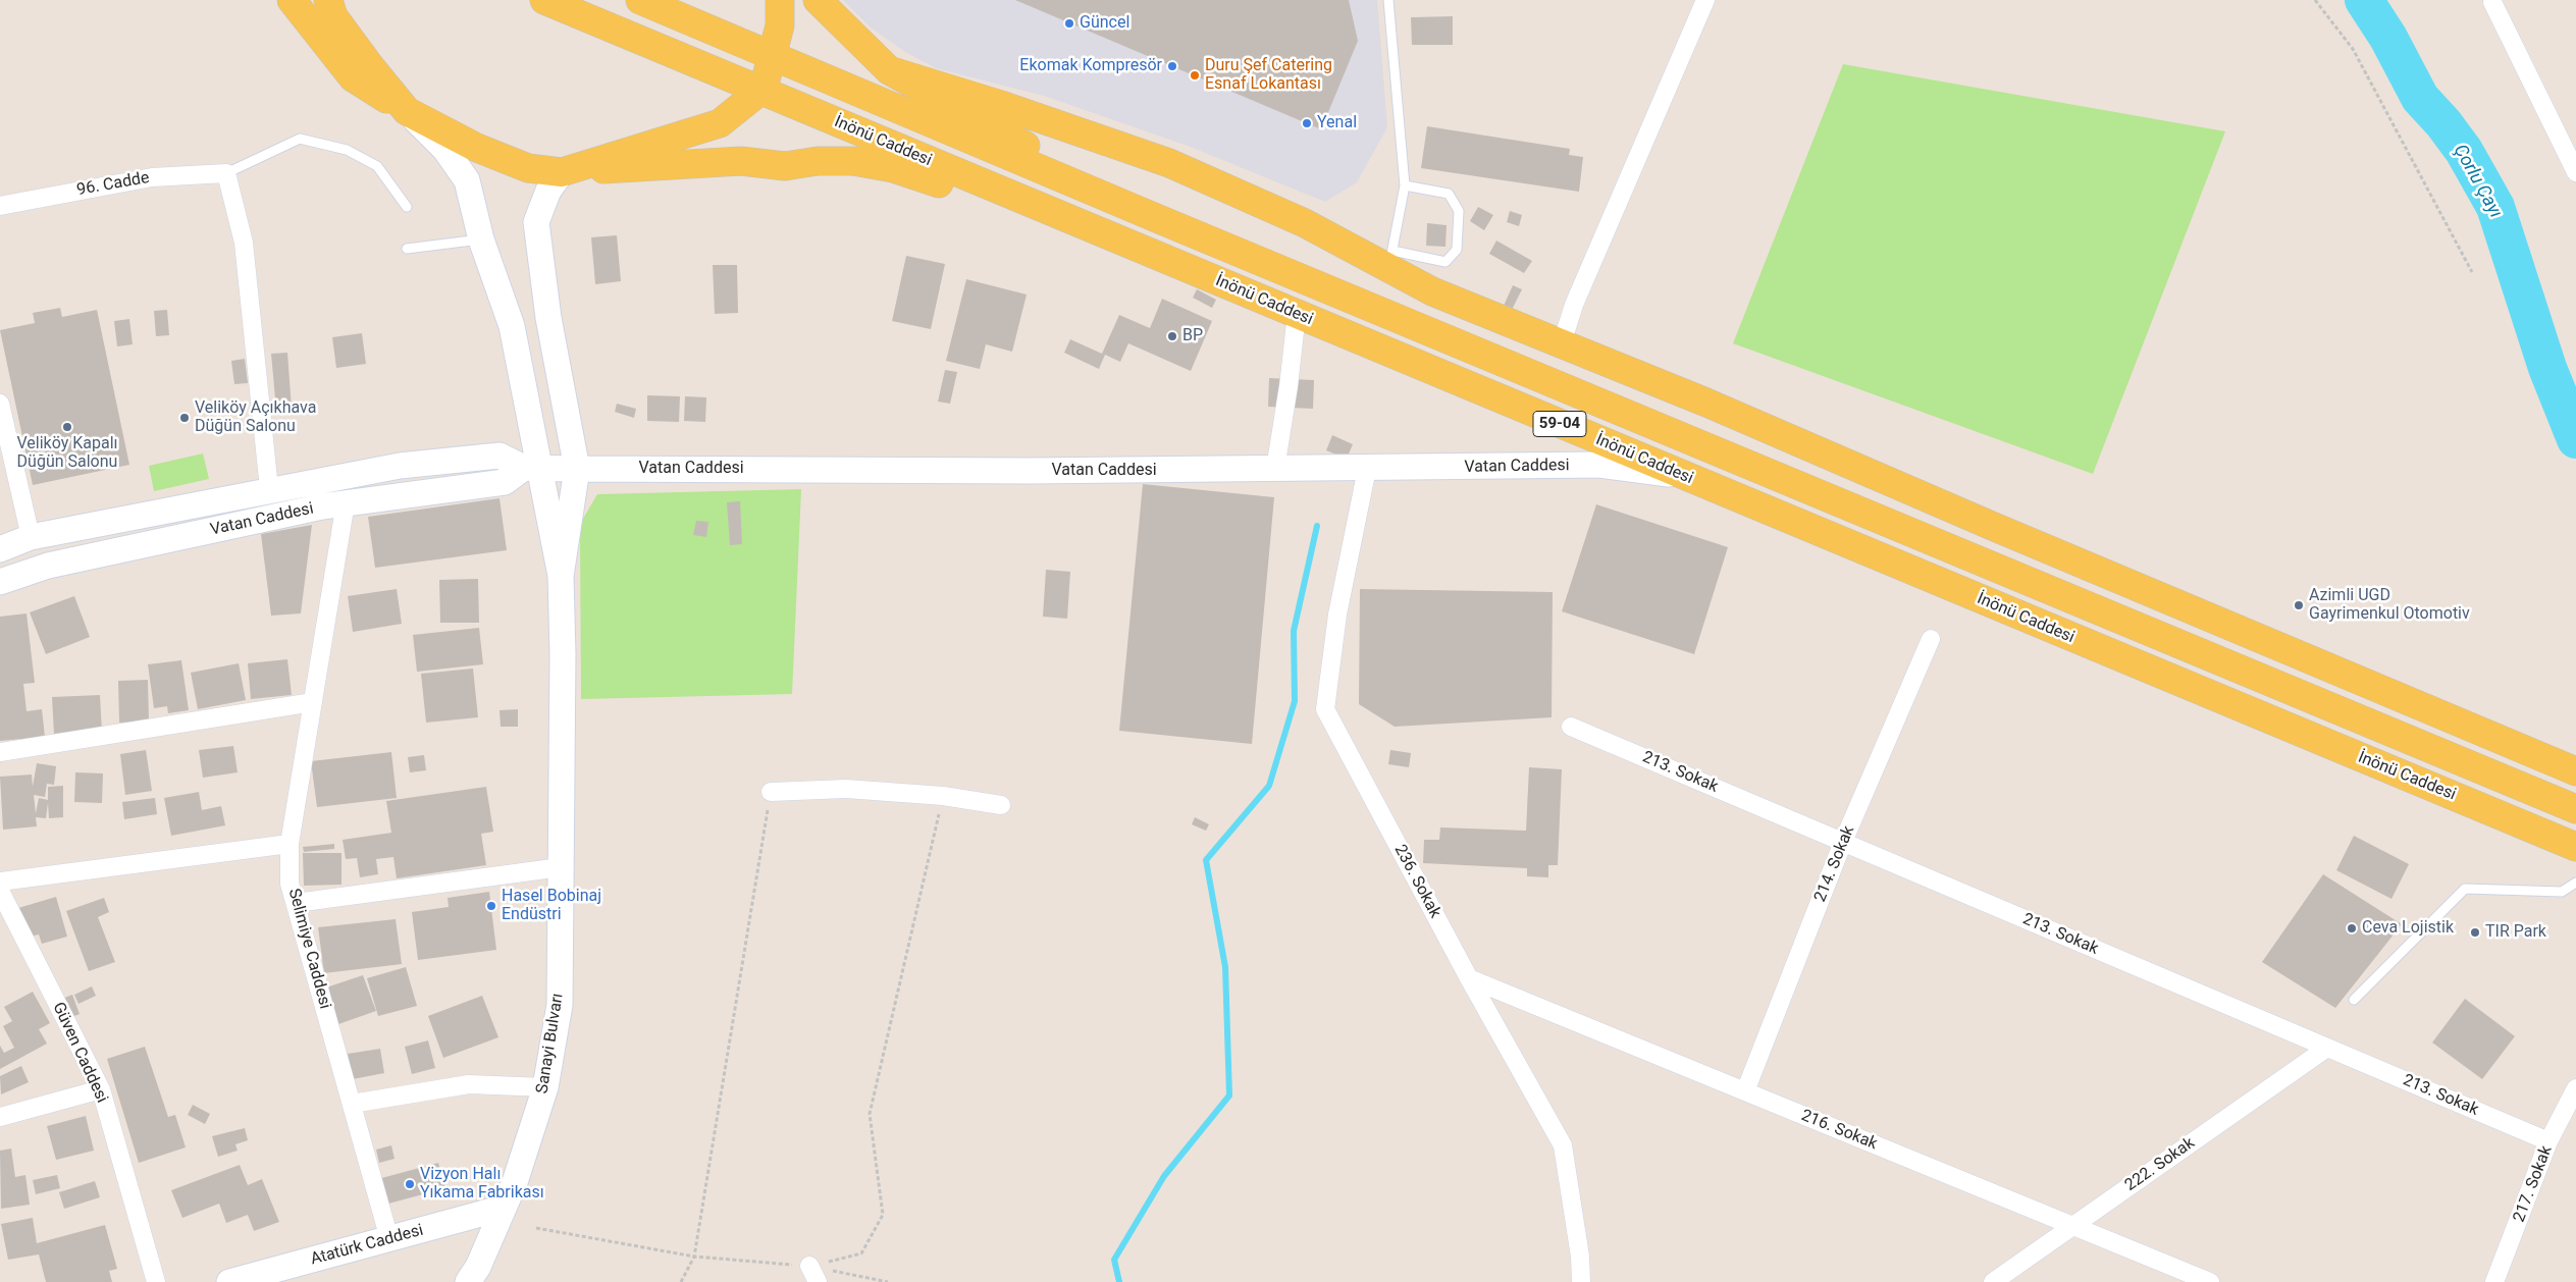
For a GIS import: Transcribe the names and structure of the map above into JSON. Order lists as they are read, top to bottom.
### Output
{
  "streets": {
    "main road": [
      "İnönü Caddesi",
      "59-04",
      "Vatan Caddesi",
      "Sanayi Bulvarı",
      "Atatürk Caddesi"
    ],
    "street": [
      "96. Cadde",
      "213. Sokak",
      "214. Sokak",
      "236. Sokak",
      "Selimiye Caddesi",
      "Güven Caddesi",
      "216. Sokak",
      "222. Sokak",
      "217. Sokak"
    ]
  },
  "crossings": [
    ["İnönü Caddesi", "Vatan Caddesi"],
    ["Vatan Caddesi", "236. Sokak"],
    ["Vatan Caddesi", "Selimiye Caddesi"],
    ["213. Sokak", "214. Sokak"],
    ["213. Sokak", "222. Sokak"],
    ["213. Sokak", "217. Sokak"],
    ["214. Sokak", "216. Sokak"],
    ["236. Sokak", "216. Sokak"],
    ["Selimiye Caddesi", "Atatürk Caddesi"],
    ["Sanayi Bulvarı", "Atatürk Caddesi"],
    ["216. Sokak", "222. Sokak"]
  ],
  "water": ["Çorlu Çayı"],
  "places": [
    "Güncel",
    "Ekomak Kompresör",
    "Duru Şef Catering Esnaf Lokantası",
    "Yenal",
    "BP",
    "Veliköy Açıkhava Düğün Salonu",
    "Veliköy Kapalı Düğün Salonu",
    "Azimli UGD Gayrimenkul Otomotiv",
    "Hasel Bobinaj Endüstri",
    "Ceva Lojistik",
    "TIR Park",
    "Vizyon Halı Yıkama Fabrikası"
  ]
}
